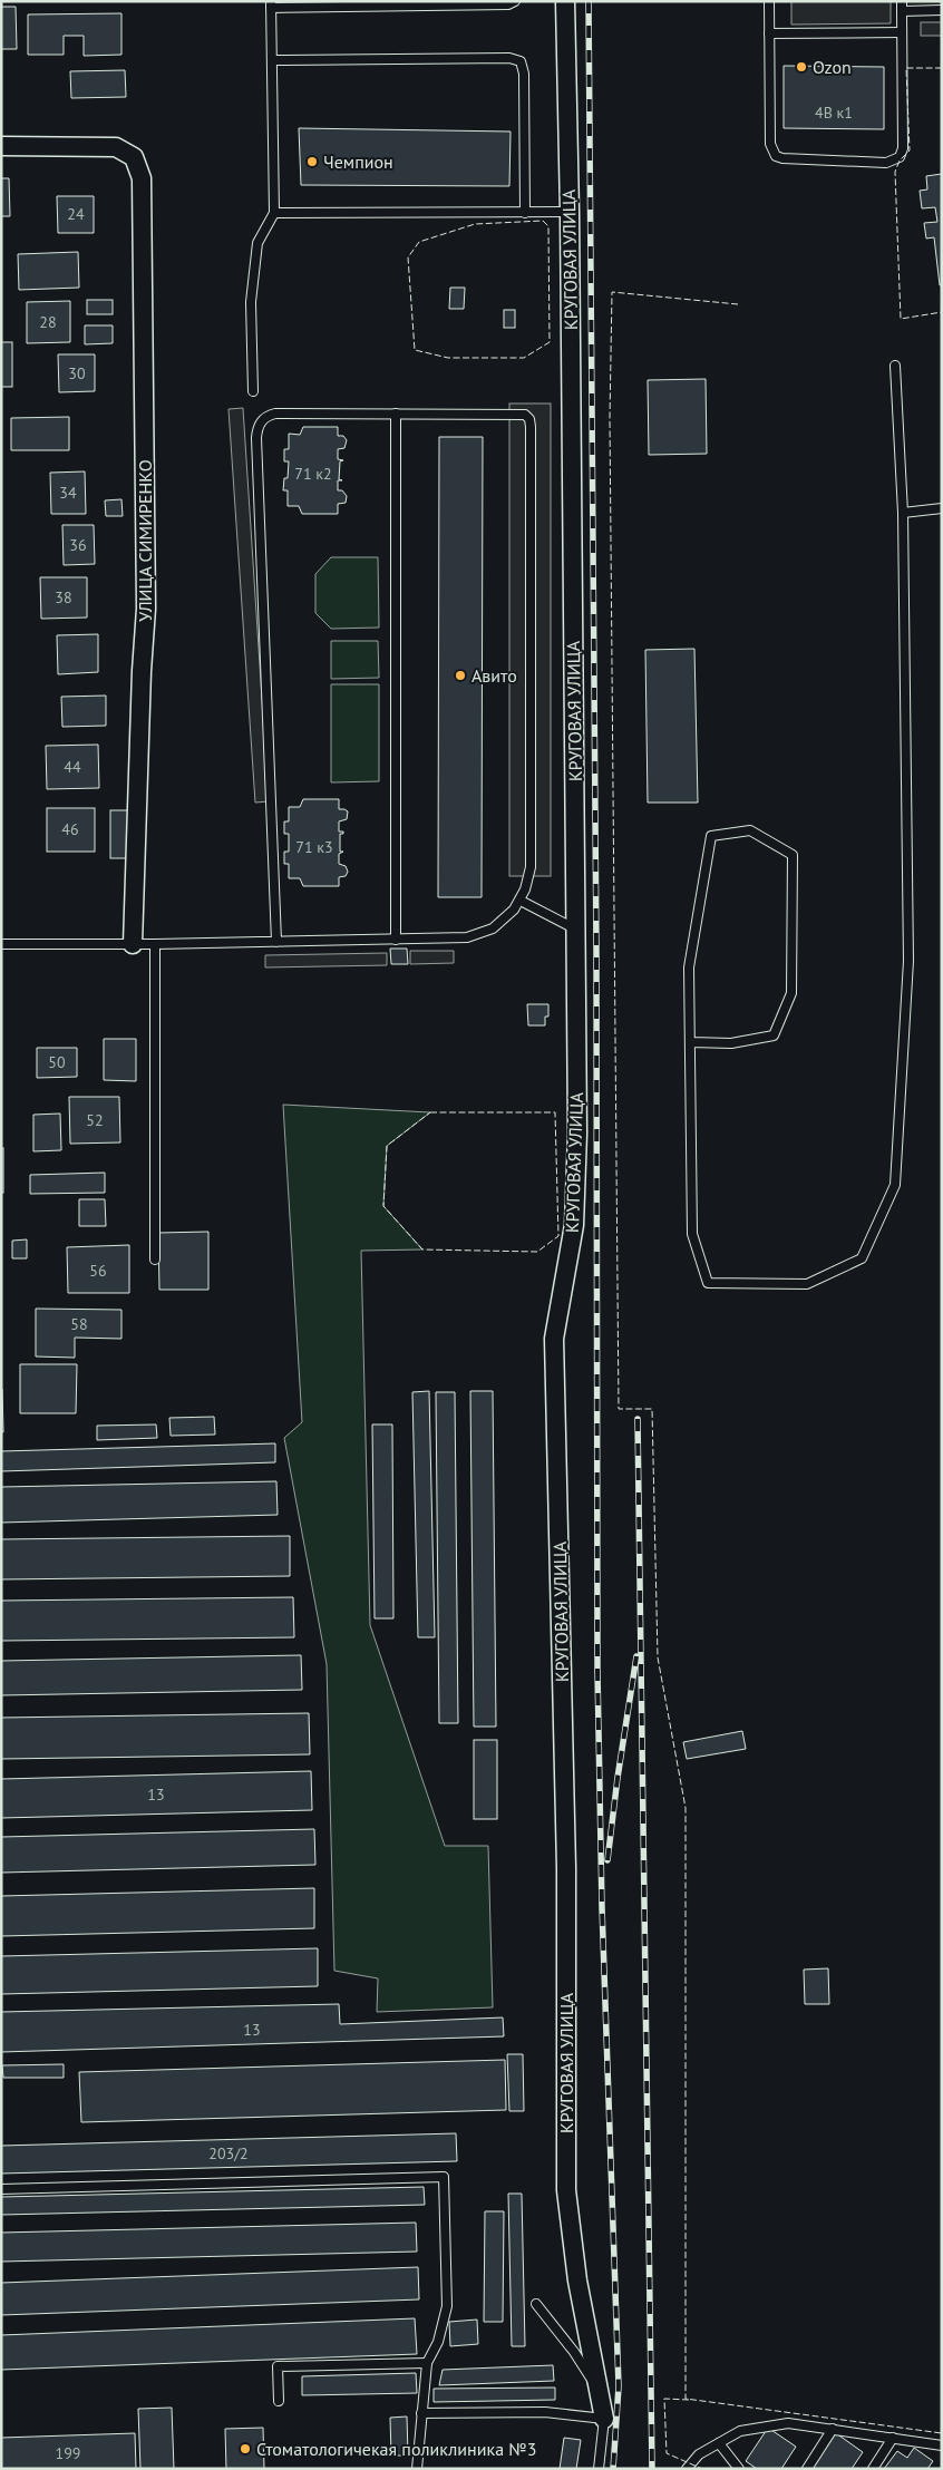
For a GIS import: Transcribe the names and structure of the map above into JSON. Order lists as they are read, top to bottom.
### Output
{
  "streets": {
    "street": ["КРУГОВАЯ УЛИЦА", "УЛИЦА СИМИРЕНКО"]
  },
  "places": [
    "Ozon",
    "Чемпион",
    "Авито",
    "Стоматологичекая поликлиника №3"
  ],
  "house_numbers": [
    "4В к1",
    "24",
    "28",
    "30",
    "71 к2",
    "34",
    "36",
    "38",
    "44",
    "46",
    "71 к3",
    "50",
    "52",
    "56",
    "58",
    "13",
    "13",
    "203/2",
    "199"
  ]
}
